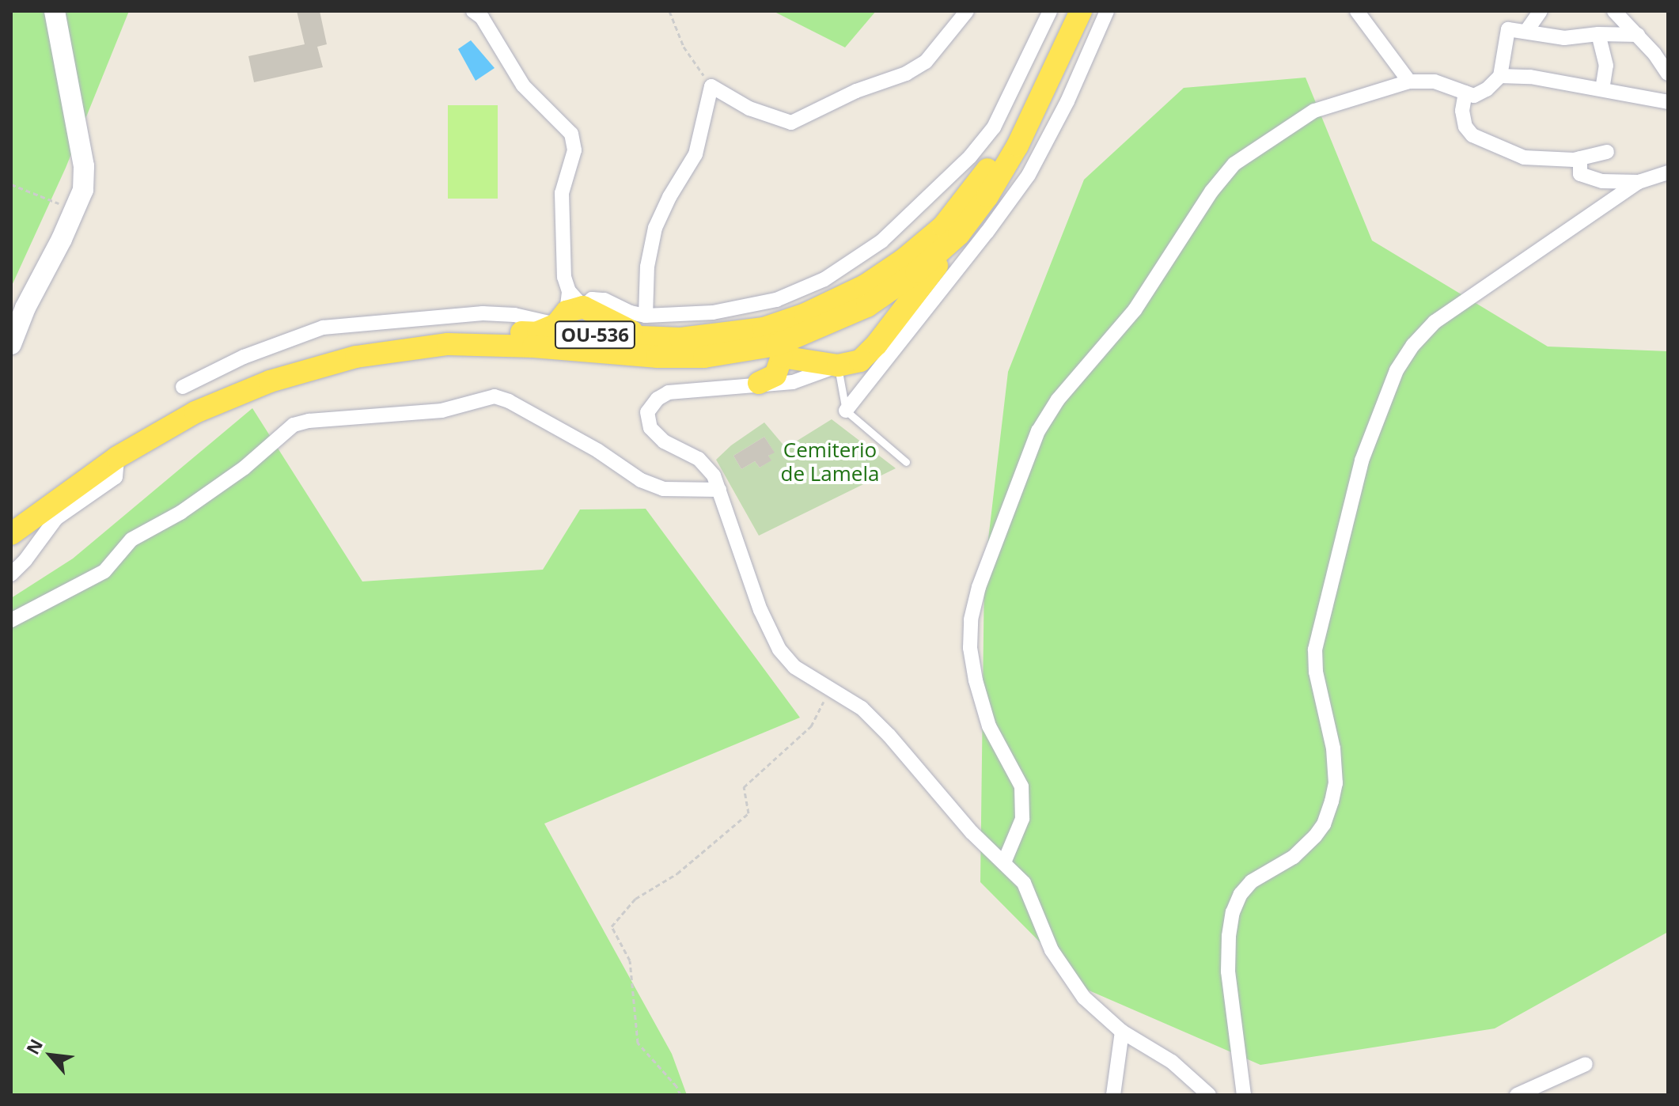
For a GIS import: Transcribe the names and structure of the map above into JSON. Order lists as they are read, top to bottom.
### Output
{
  "streets": {
    "main road": ["OU-536"]
  },
  "parks": ["Cemiterio de Lamela"],
  "north": "top left"
}
